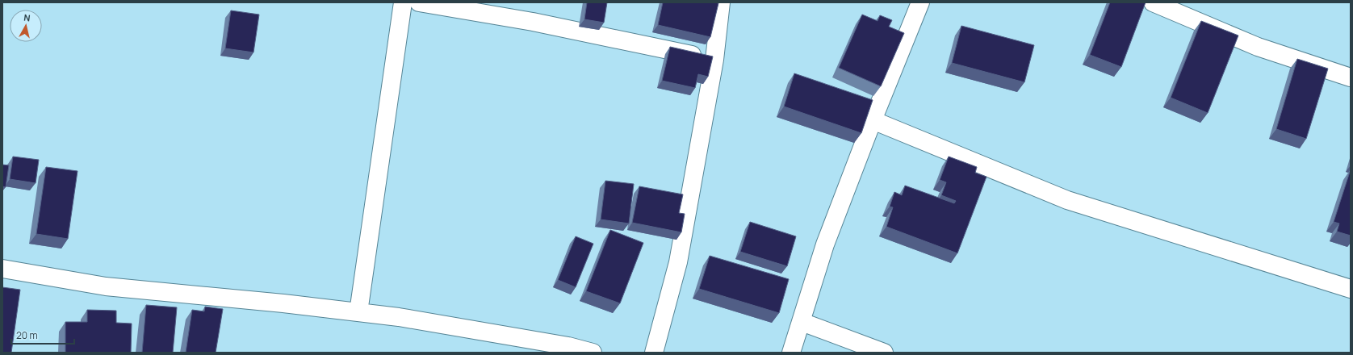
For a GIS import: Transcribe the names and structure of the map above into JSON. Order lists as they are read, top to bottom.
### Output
{
  "scale_bar": "20 m",
  "north": "top"
}
